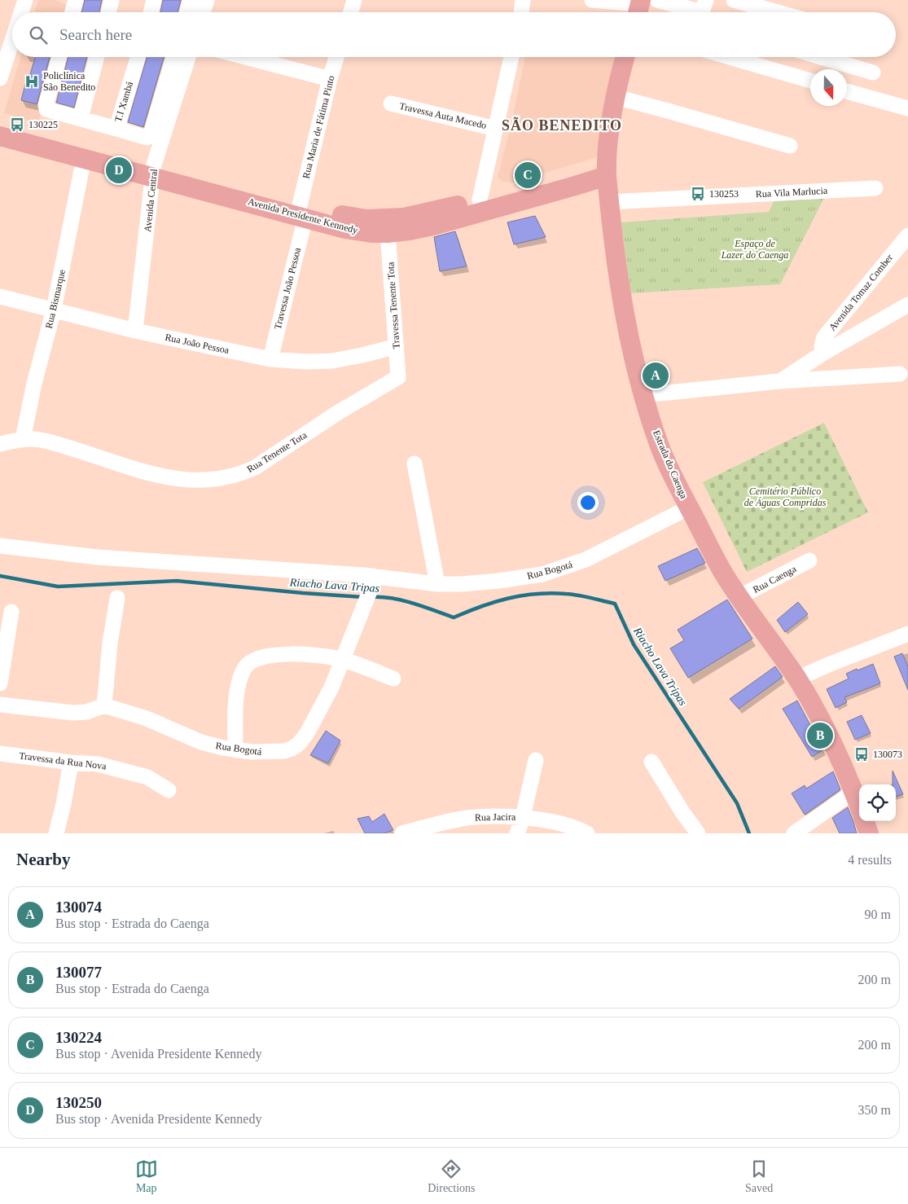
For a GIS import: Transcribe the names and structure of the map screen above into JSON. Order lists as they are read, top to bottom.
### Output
{
  "streets": {
    "main road": ["Avenida Presidente Kennedy", "Estrada do Caenga"],
    "street": [
      "T.I Xambá",
      "Travessa Auta Macedo",
      "Rua Maria de Fátima Pinto",
      "Rua Vila Marlucia",
      "Avenida Central",
      "Travessa João Pessoa",
      "Avenida Tomaz Comber",
      "Rua Bismarque",
      "Travessa Tenente Tota",
      "Rua João Pessoa",
      "Rua Tenente Tota",
      "Rua Bogotá",
      "Rua Caenga",
      "Travessa da Rua Nova",
      "Rua Jacira"
    ]
  },
  "crossings": [
    ["Rua Maria de Fátima Pinto", "Avenida Presidente Kennedy"],
    ["Rua Maria de Fátima Pinto", "Travessa João Pessoa"],
    ["Rua Vila Marlucia", "Estrada do Caenga"],
    ["Avenida Central", "Avenida Presidente Kennedy"],
    ["Avenida Central", "Rua João Pessoa"],
    ["Avenida Presidente Kennedy", "Travessa João Pessoa"],
    ["Avenida Presidente Kennedy", "Rua Bismarque"],
    ["Avenida Presidente Kennedy", "Travessa Tenente Tota"],
    ["Avenida Presidente Kennedy", "Estrada do Caenga"],
    ["Travessa João Pessoa", "Rua João Pessoa"],
    ["Rua Bismarque", "Rua João Pessoa"],
    ["Rua Bismarque", "Rua Tenente Tota"],
    ["Travessa Tenente Tota", "Rua João Pessoa"],
    ["Travessa Tenente Tota", "Rua Tenente Tota"],
    ["Estrada do Caenga", "Rua Bogotá"],
    ["Estrada do Caenga", "Rua Caenga"]
  ],
  "districts": ["SÃO BENEDITO"],
  "water": ["Riacho Lava Tripas"],
  "parks": ["Espaço de Lazer do Caenga", "Cemitério Público de Águas Compridas"],
  "places": {
    "hospital": ["Policlínica São Benedito"],
    "bus stop": ["130225", "130253", "130073"]
  },
  "north": "bottom",
  "page": {
    "search": "Search here",
    "pins": [
      "D",
      "C",
      "A",
      "B"
    ],
    "heading": ["Nearby", "4 results"],
    "list": [
      {
        "mark": "A",
        "name": "130074",
        "note": "Bus stop · Estrada do Caenga",
        "value": "90 m"
      },
      {
        "mark": "B",
        "name": "130077",
        "note": "Bus stop · Estrada do Caenga",
        "value": "200 m"
      },
      {
        "mark": "C",
        "name": "130224",
        "note": "Bus stop · Avenida Presidente Kennedy",
        "value": "200 m"
      },
      {
        "mark": "D",
        "name": "130250",
        "note": "Bus stop · Avenida Presidente Kennedy",
        "value": "350 m"
      }
    ],
    "nav": ["Map", "Directions", "Saved"]
  }
}
